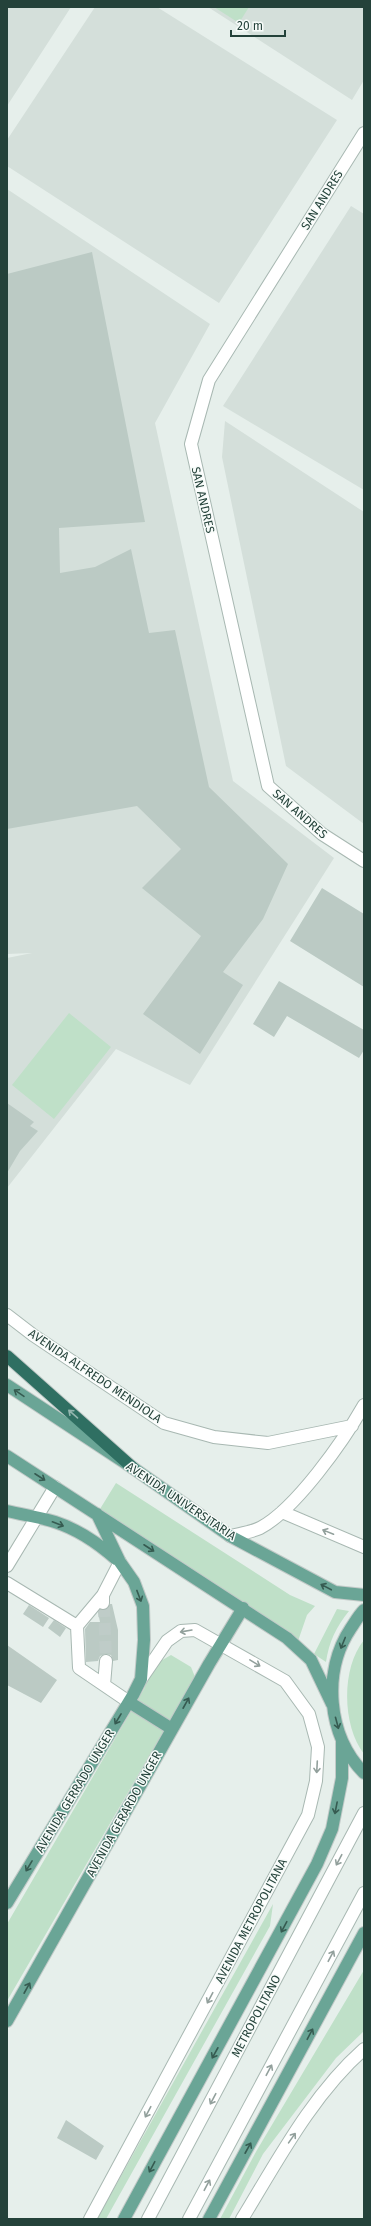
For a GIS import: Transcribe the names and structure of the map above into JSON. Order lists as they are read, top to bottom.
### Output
{
  "streets": {
    "main road": ["AVENIDA UNIVERSITARIA", "AVENIDA GERRADO UNGER", "AVENIDA GERARDO UNGER"],
    "street": [
      "SAN ANDRES",
      "AVENIDA ALFREDO MENDIOLA",
      "AVENIDA METROPOLITANA",
      "METROPOLITANO"
    ]
  },
  "crossings": [
    ["AVENIDA GERRADO UNGER", "AVENIDA GERARDO UNGER"],
    ["AVENIDA GERRADO UNGER", "AVENIDA METROPOLITANA"],
    ["AVENIDA GERARDO UNGER", "AVENIDA METROPOLITANA"]
  ],
  "one_way": ["AVENIDA GERRADO UNGER", "AVENIDA GERARDO UNGER"],
  "scale_bar": "20 m"
}
